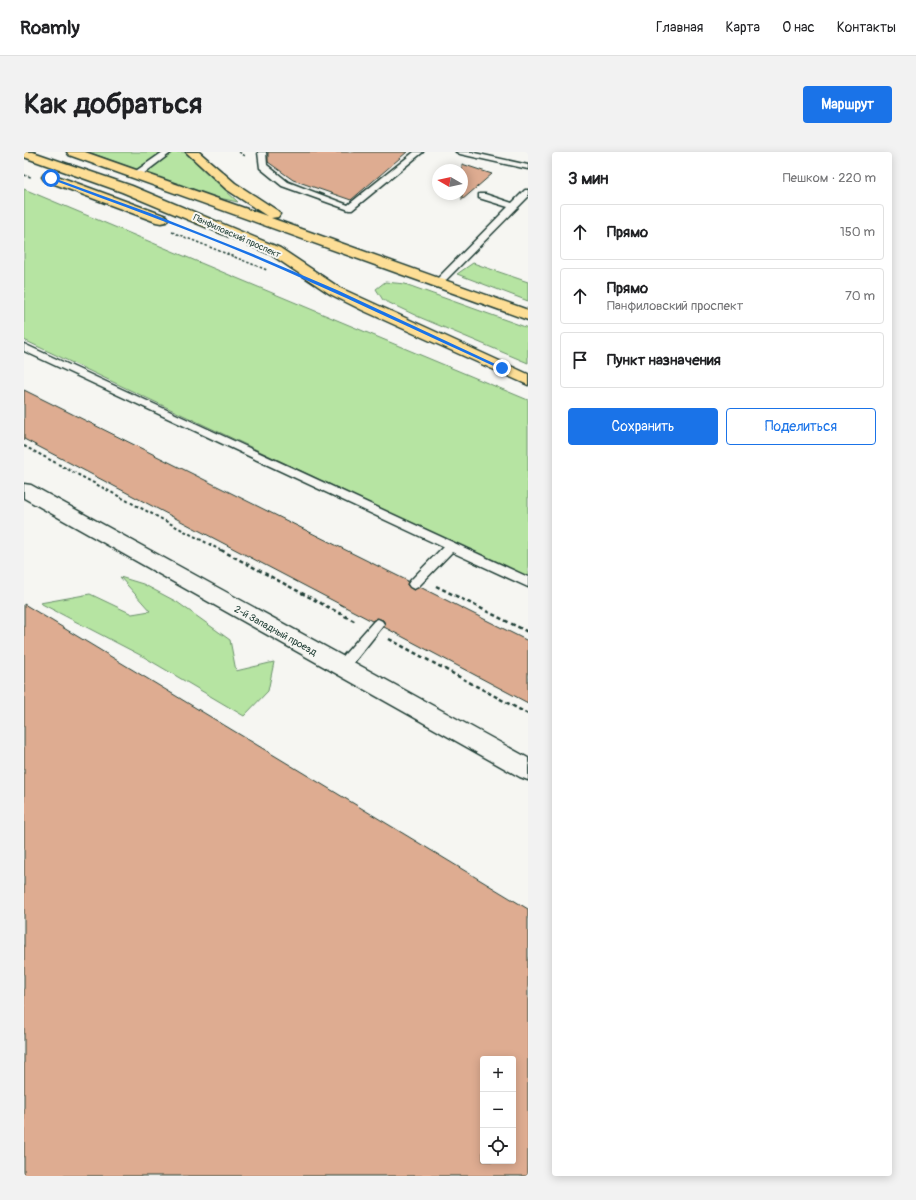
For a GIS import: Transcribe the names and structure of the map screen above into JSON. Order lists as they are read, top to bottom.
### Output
{
  "streets": {
    "main road": ["Панфиловский проспект"],
    "street": ["2-й Западный проезд"]
  },
  "north": "left",
  "page": {
    "header": "Roamly",
    "nav": [
      "Главная",
      "Карта",
      "О нас",
      "Контакты"
    ],
    "buttons": [
      "Маршрут",
      ["Сохранить", "Поделиться"]
    ],
    "title": "Как добраться",
    "heading": ["3 мин", "Пешком · 220 m"],
    "list": [
      ["Прямо", "150 m"],
      ["Прямо", "Панфиловский проспект", "70 m"],
      "Пункт назначения"
    ],
    "map_buttons": ["+", "−"]
  }
}
